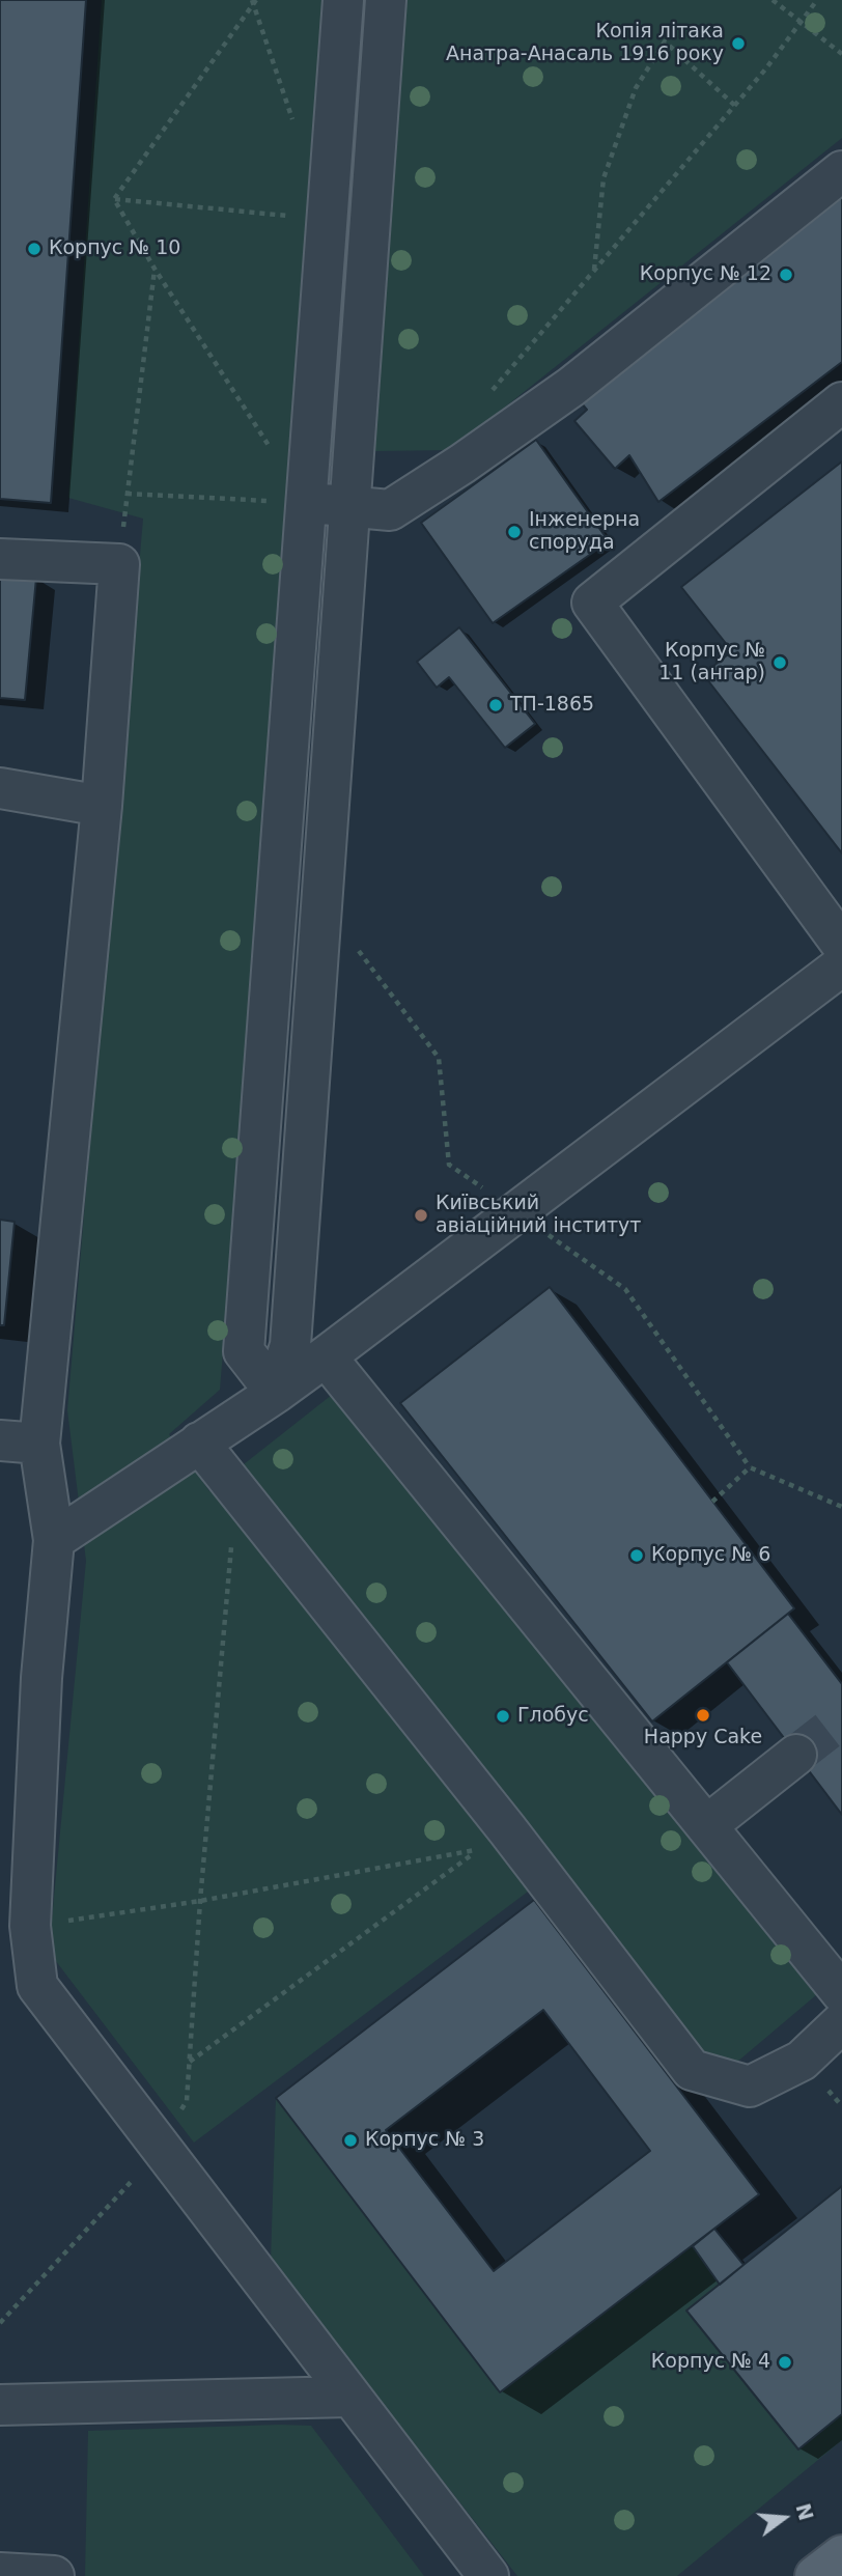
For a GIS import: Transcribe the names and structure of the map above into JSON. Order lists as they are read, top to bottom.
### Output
{
  "places": [
    "Копія літака Анатра-Анасаль 1916 року",
    "Корпус № 10",
    "Корпус № 12",
    "Інженерна споруда",
    "Корпус № 11 (ангар)",
    "ТП-1865",
    "Київський авіаційний інститут",
    "Корпус № 6",
    "Happy Cake",
    "Глобус",
    "Корпус № 3",
    "Корпус № 4"
  ],
  "north": "right"
}
